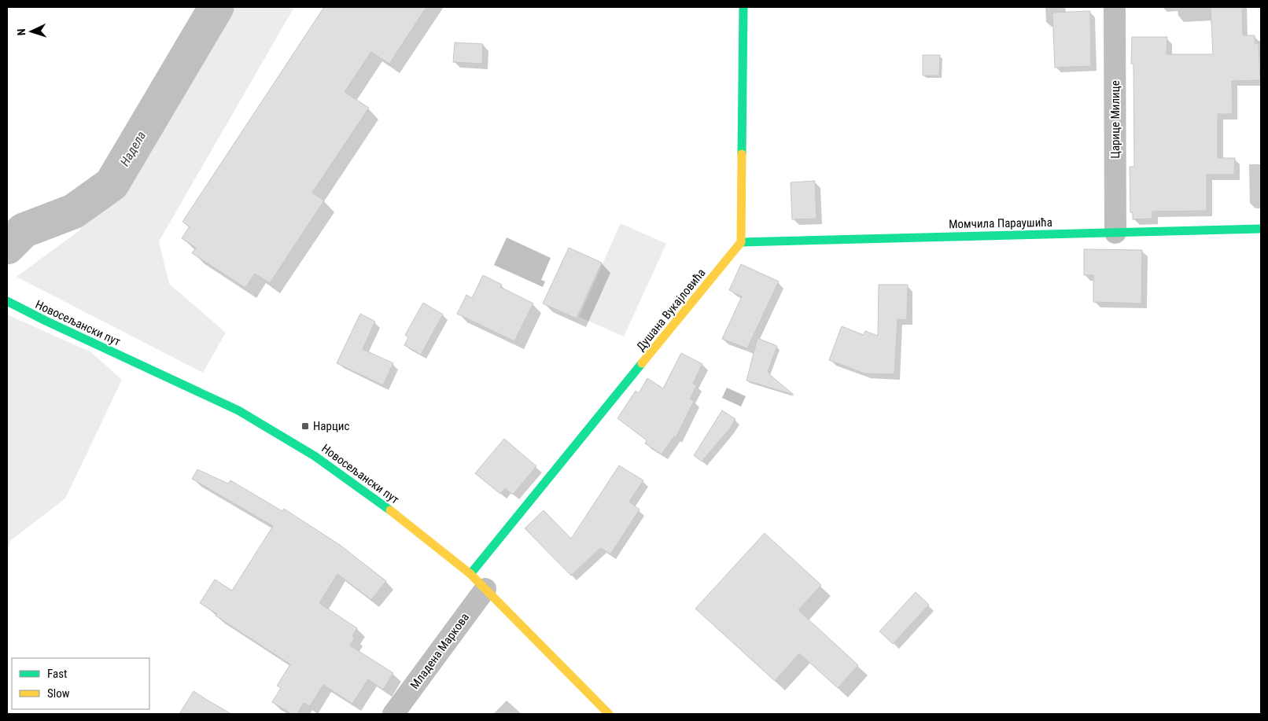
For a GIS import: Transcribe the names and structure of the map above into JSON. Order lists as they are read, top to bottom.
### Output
{
  "streets": {
    "street": [
      "Царице Милице",
      "Момчила Параушића",
      "Душана Вукајловића",
      "Новосељански пут",
      "Младена Маркова"
    ]
  },
  "crossings": [
    ["Царице Милице", "Момчила Параушића"],
    ["Момчила Параушића", "Душана Вукајловића"],
    ["Душана Вукајловића", "Новосељански пут"],
    ["Душана Вукајловића", "Младена Маркова"],
    ["Новосељански пут", "Младена Маркова"]
  ],
  "water": ["Надела"],
  "places": {
    "transit": ["Нарцис"]
  },
  "legend": ["Fast", "Slow"],
  "north": "left"
}
